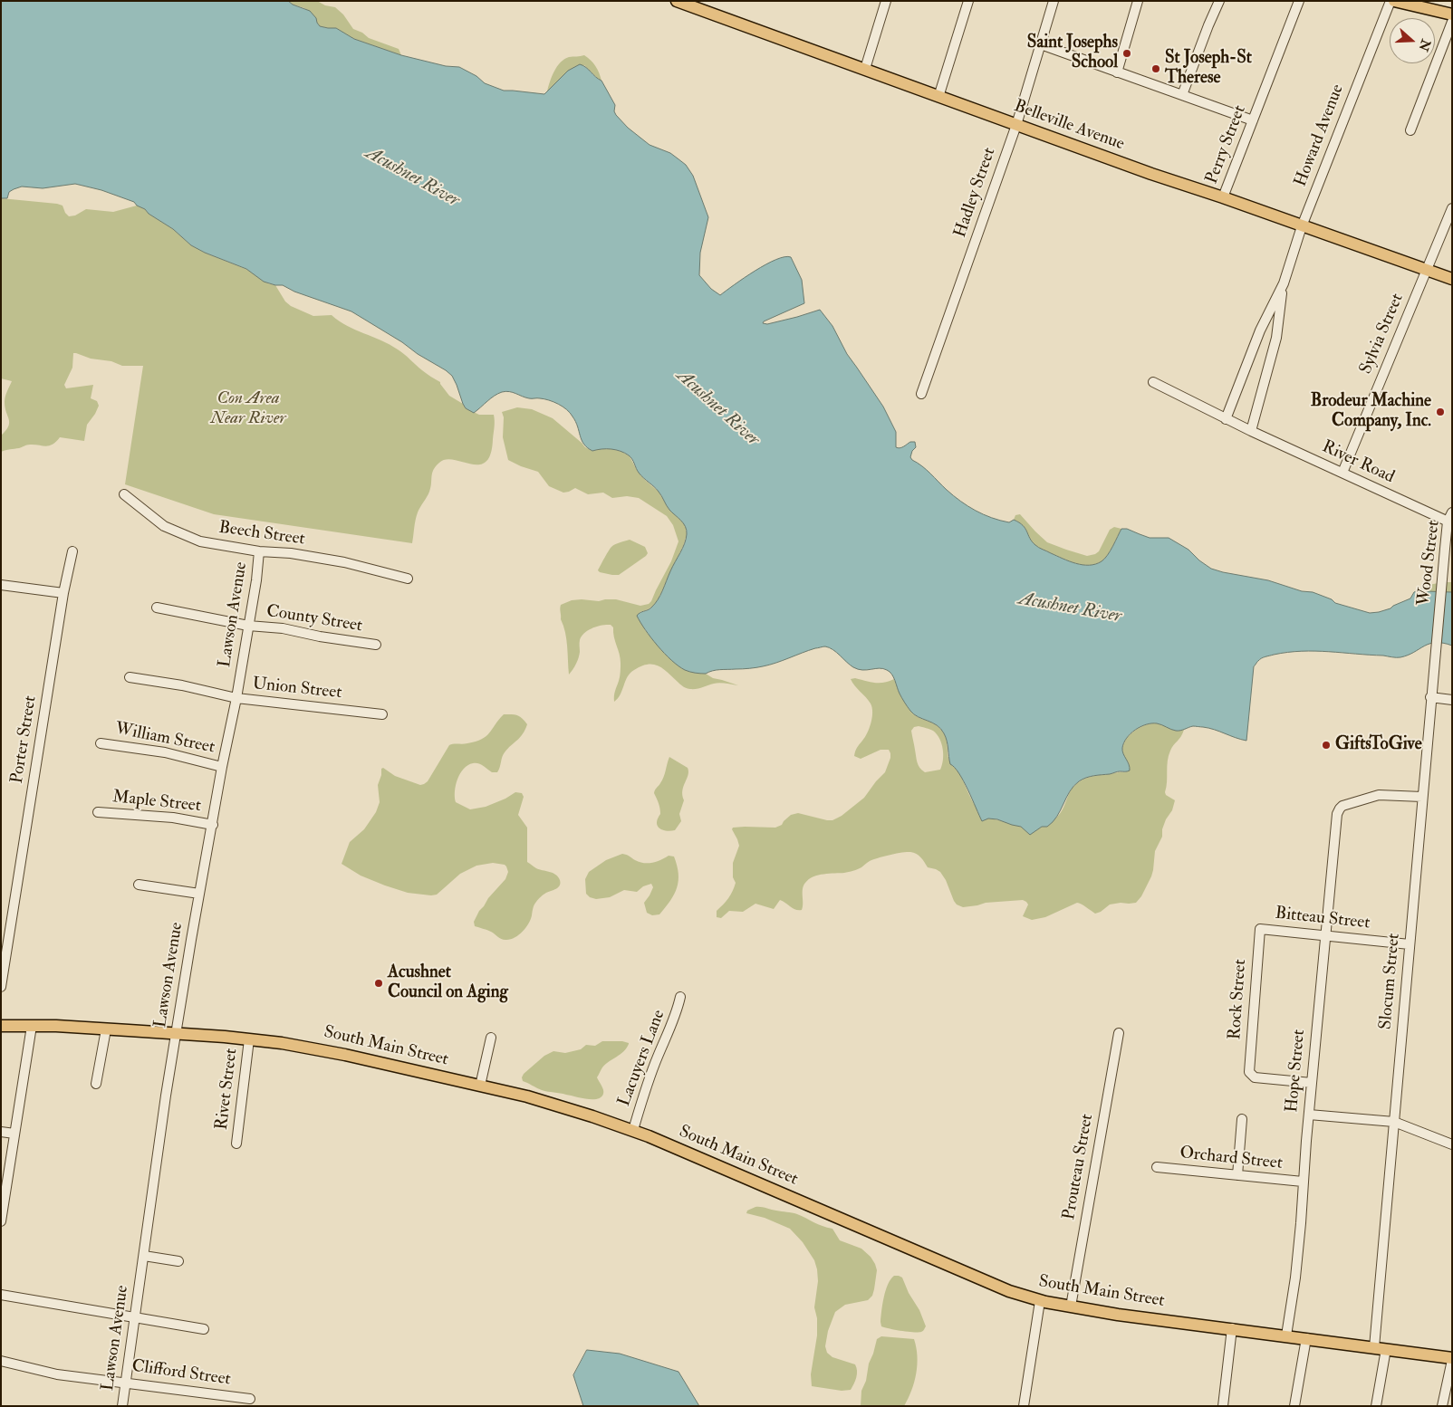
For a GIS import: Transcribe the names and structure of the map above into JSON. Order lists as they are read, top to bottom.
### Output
{
  "streets": {
    "main road": ["Belleville Avenue", "South Main Street"],
    "street": [
      "Howard Avenue",
      "Perry Street",
      "Hadley Street",
      "Sylvia Street",
      "River Road",
      "Beech Street",
      "Wood Street",
      "Lawson Avenue",
      "County Street",
      "Union Street",
      "William Street",
      "Porter Street",
      "Maple Street",
      "Bitteau Street",
      "Slocum Street",
      "Rock Street",
      "Lacuyers Lane",
      "Hope Street",
      "Rivet Street",
      "Orchard Street",
      "Prouteau Street",
      "Clifford Street"
    ]
  },
  "crossings": [
    ["Belleville Avenue", "Howard Avenue"],
    ["Belleville Avenue", "Perry Street"],
    ["Belleville Avenue", "Hadley Street"],
    ["Belleville Avenue", "Sylvia Street"],
    ["Howard Avenue", "River Road"],
    ["Sylvia Street", "River Road"],
    ["River Road", "Wood Street"],
    ["Beech Street", "Lawson Avenue"],
    ["Wood Street", "Slocum Street"],
    ["Lawson Avenue", "County Street"],
    ["Lawson Avenue", "Union Street"],
    ["Lawson Avenue", "William Street"],
    ["Lawson Avenue", "Maple Street"],
    ["Lawson Avenue", "South Main Street"],
    ["Lawson Avenue", "Clifford Street"],
    ["Bitteau Street", "Slocum Street"],
    ["Bitteau Street", "Rock Street"],
    ["Bitteau Street", "Hope Street"],
    ["Slocum Street", "South Main Street"],
    ["Slocum Street", "Hope Street"],
    ["Rock Street", "Hope Street"],
    ["South Main Street", "Lacuyers Lane"],
    ["South Main Street", "Hope Street"],
    ["South Main Street", "Rivet Street"],
    ["South Main Street", "Prouteau Street"],
    ["Hope Street", "Orchard Street"]
  ],
  "water": ["Acushnet River"],
  "parks": ["Con Area Near River"],
  "places": [
    "Saint Josephs School",
    "St Joseph-St Therese",
    "Brodeur Machine Company, Inc.",
    "GiftsToGive",
    "Acushnet Council on Aging"
  ],
  "north": "right"
}
